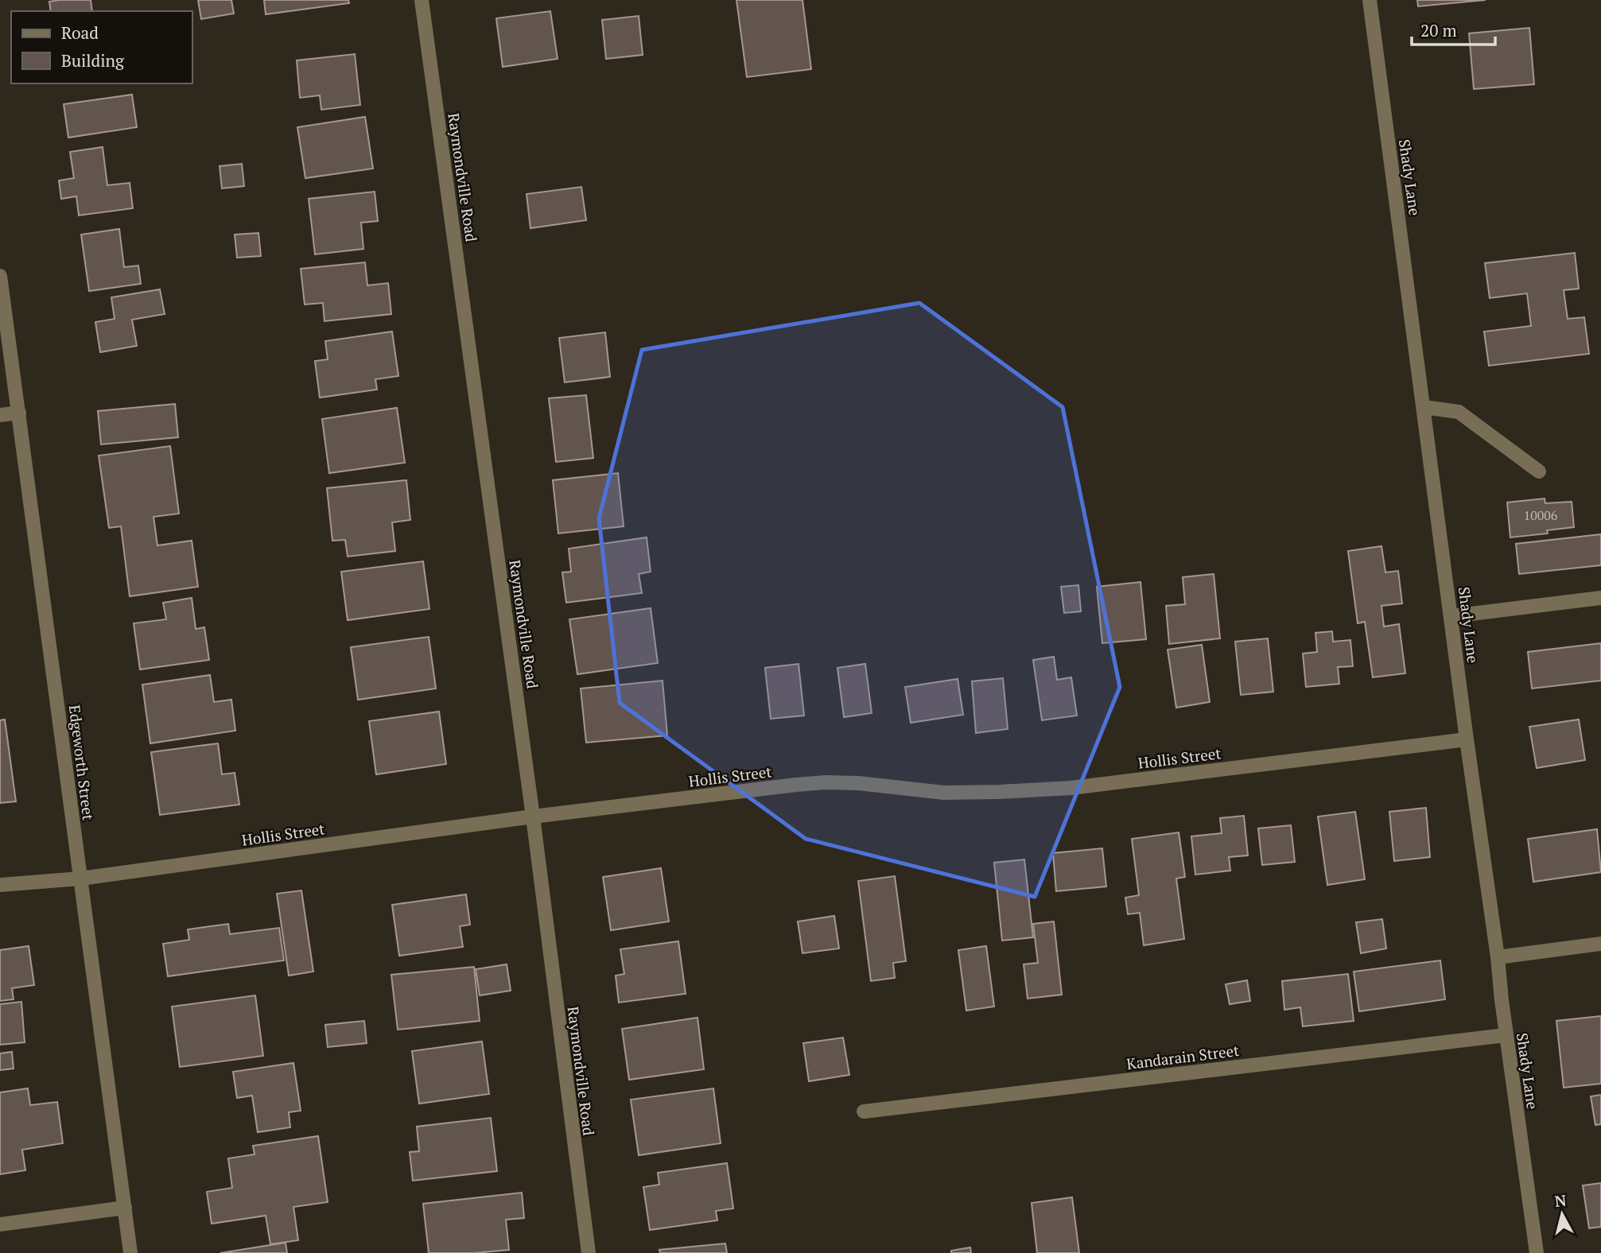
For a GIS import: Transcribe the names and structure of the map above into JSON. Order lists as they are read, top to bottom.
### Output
{
  "streets": {
    "street": [
      "Raymondville Road",
      "Shady Lane",
      "Hollis Street",
      "Edgeworth Street",
      "Kandarain Street"
    ]
  },
  "crossings": [
    ["Raymondville Road", "Hollis Street"],
    ["Shady Lane", "Hollis Street"],
    ["Shady Lane", "Kandarain Street"],
    ["Hollis Street", "Edgeworth Street"]
  ],
  "house_numbers": ["10006"],
  "legend": ["Road", "Building"],
  "scale_bar": "20 m",
  "north": "top"
}
